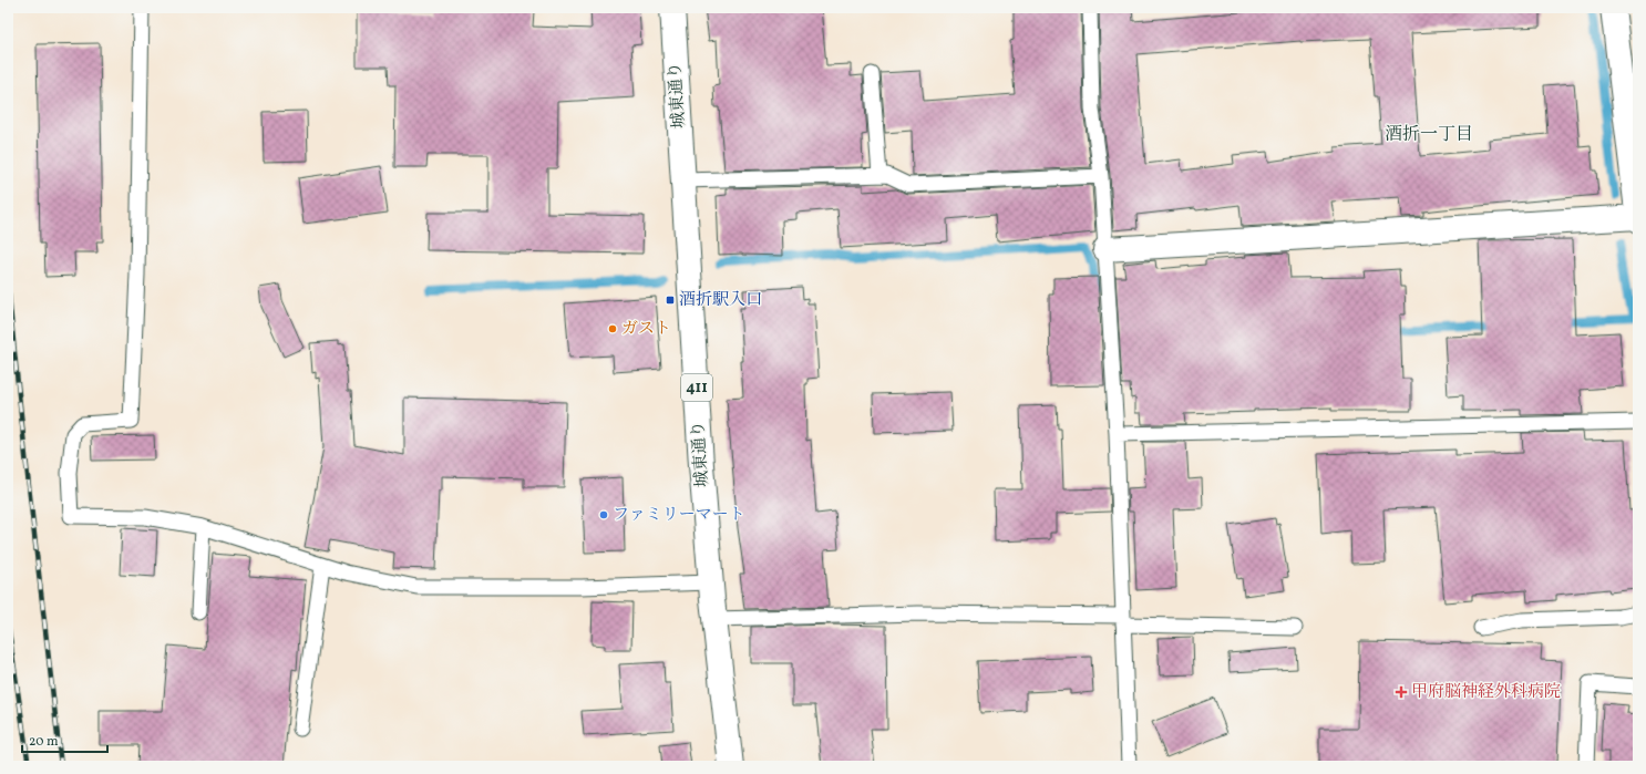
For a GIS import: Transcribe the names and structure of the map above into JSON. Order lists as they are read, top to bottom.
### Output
{
  "streets": {
    "main road": ["城東通り", "411"]
  },
  "districts": ["酒折一丁目"],
  "places": {
    "transit": ["酒折駅入口"],
    "other": ["ガスト", "ファミリーマート"],
    "health": ["甲府脳神経外科病院"]
  },
  "scale_bar": "20 m"
}
